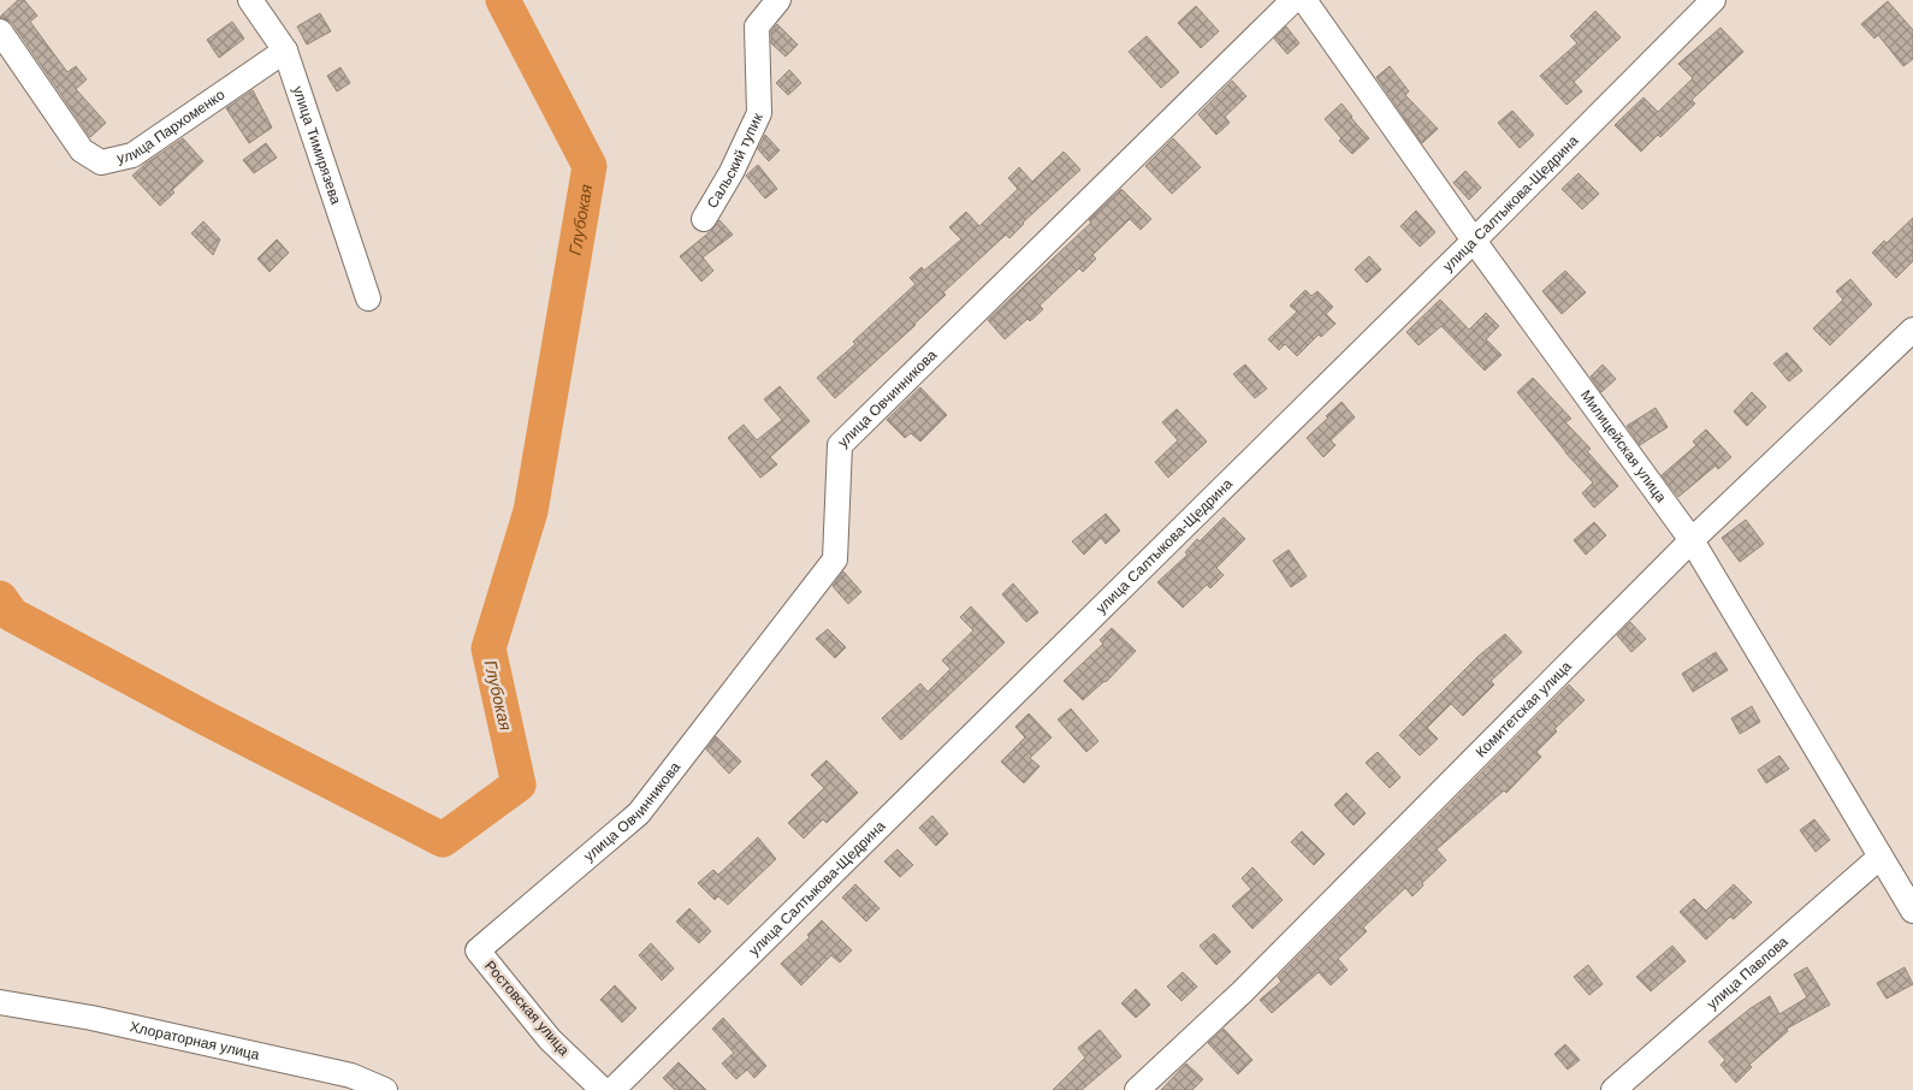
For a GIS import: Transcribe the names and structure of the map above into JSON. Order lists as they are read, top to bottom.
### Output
{
  "streets": {
    "street": [
      "улица Пархоменко",
      "улица Тимирязева",
      "Сальский тупик",
      "улица Салтыкова-Щедрина",
      "улица Овчинникова",
      "Милицейская улица",
      "Комитетская улица",
      "улица Павлова",
      "Ростовская улица",
      "Хлораторная улица"
    ]
  },
  "crossings": [
    ["улица Пархоменко", "улица Тимирязева"],
    ["улица Салтыкова-Щедрина", "Милицейская улица"],
    ["улица Овчинникова", "Ростовская улица"],
    ["Милицейская улица", "Комитетская улица"],
    ["Милицейская улица", "улица Павлова"]
  ],
  "water": ["Глубокая"]
}
